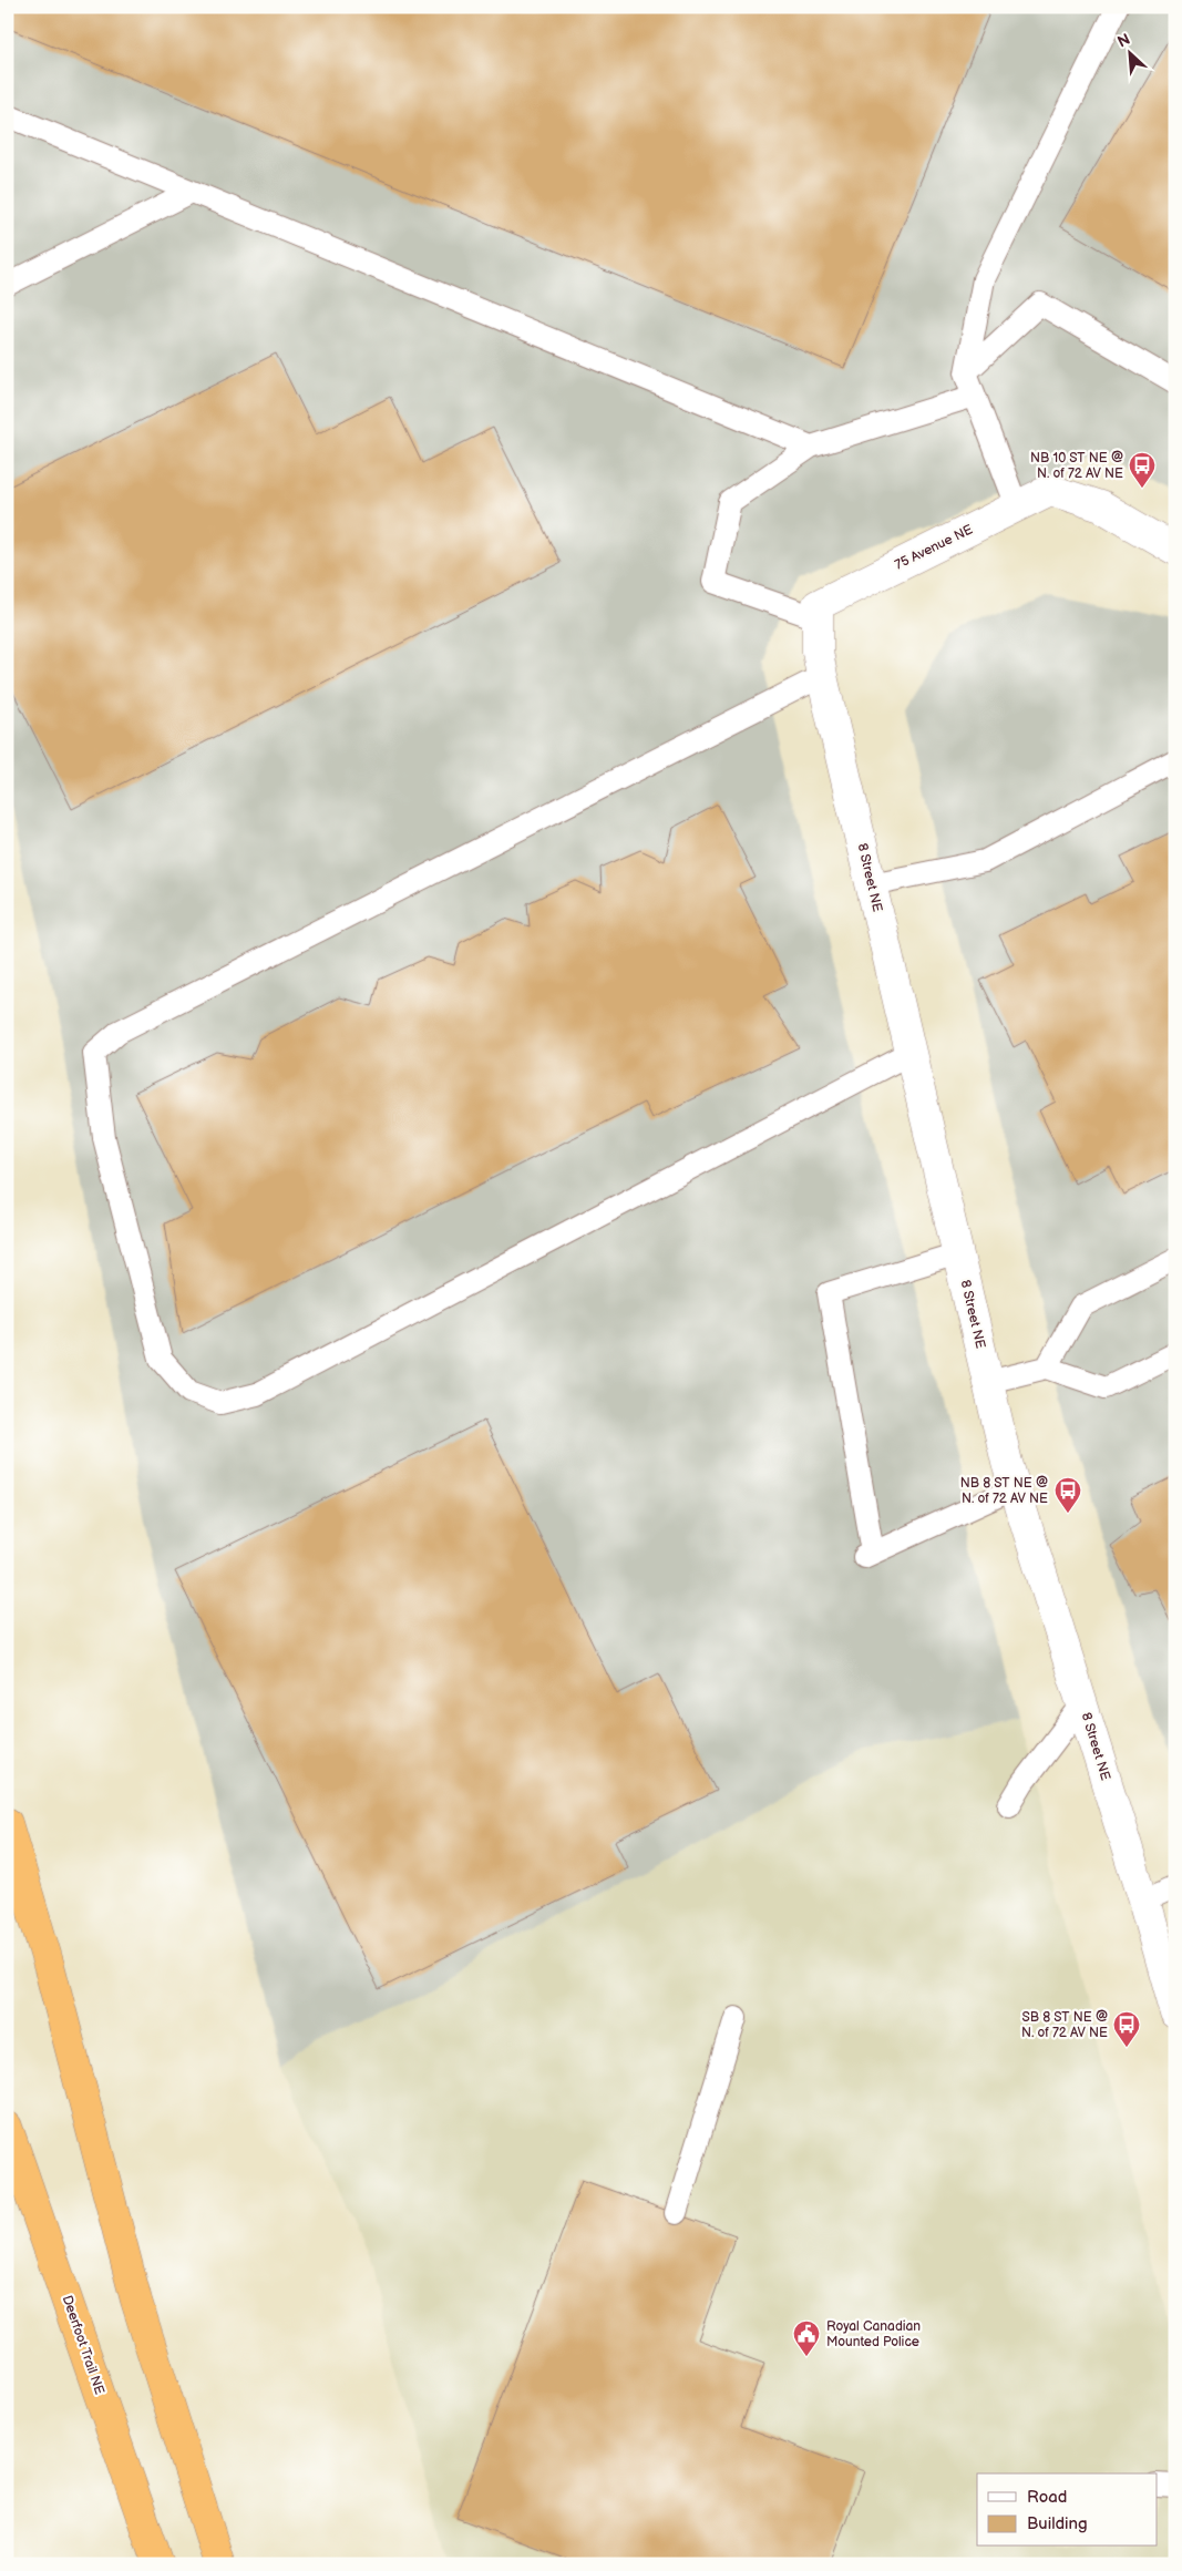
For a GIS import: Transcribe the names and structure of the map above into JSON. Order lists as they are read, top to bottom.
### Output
{
  "streets": {
    "highway": ["Deerfoot Trail NE"],
    "street": ["75 Avenue NE", "8 Street NE"]
  },
  "crossings": [
    ["75 Avenue NE", "8 Street NE"]
  ],
  "places": {
    "bus stop": ["NB 10 ST NE @ N. of 72 AV NE", "NB 8 ST NE @ N. of 72 AV NE", "SB 8 ST NE @ N. of 72 AV NE"],
    "public building": ["Royal Canadian Mounted Police"]
  },
  "legend": ["Road", "Building"],
  "north": "top left"
}
